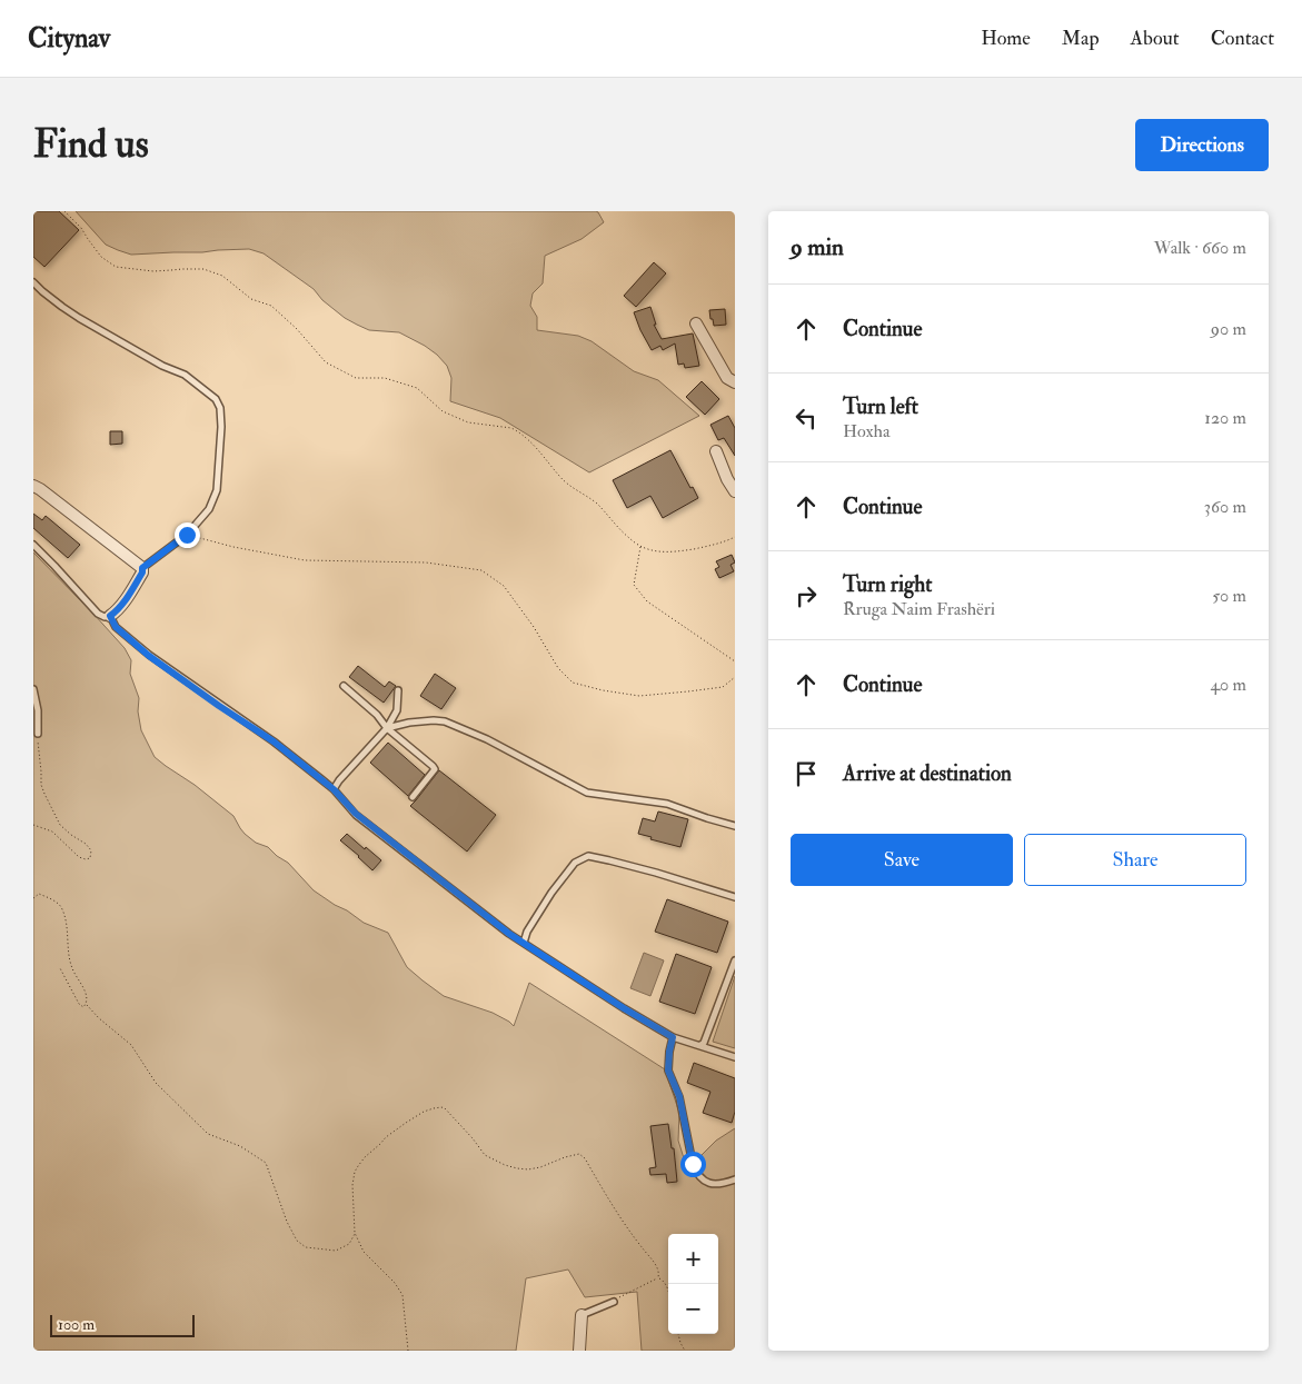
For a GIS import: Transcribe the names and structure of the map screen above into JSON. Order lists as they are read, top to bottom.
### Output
{
  "scale_bar": "100 m",
  "page": {
    "header": "Citynav",
    "nav": [
      "Home",
      "Map",
      "About",
      "Contact"
    ],
    "buttons": [
      "Directions",
      ["Save", "Share"]
    ],
    "title": "Find us",
    "heading": ["9 min", "Walk · 660 m"],
    "list": [
      ["Continue", "90 m"],
      ["Turn left", "Hoxha", "120 m"],
      ["Continue", "360 m"],
      ["Turn right", "Rruga Naim Frashëri", "50 m"],
      ["Continue", "40 m"],
      "Arrive at destination"
    ],
    "map_buttons": ["+", "−"],
    "scale": "100 m"
  }
}
